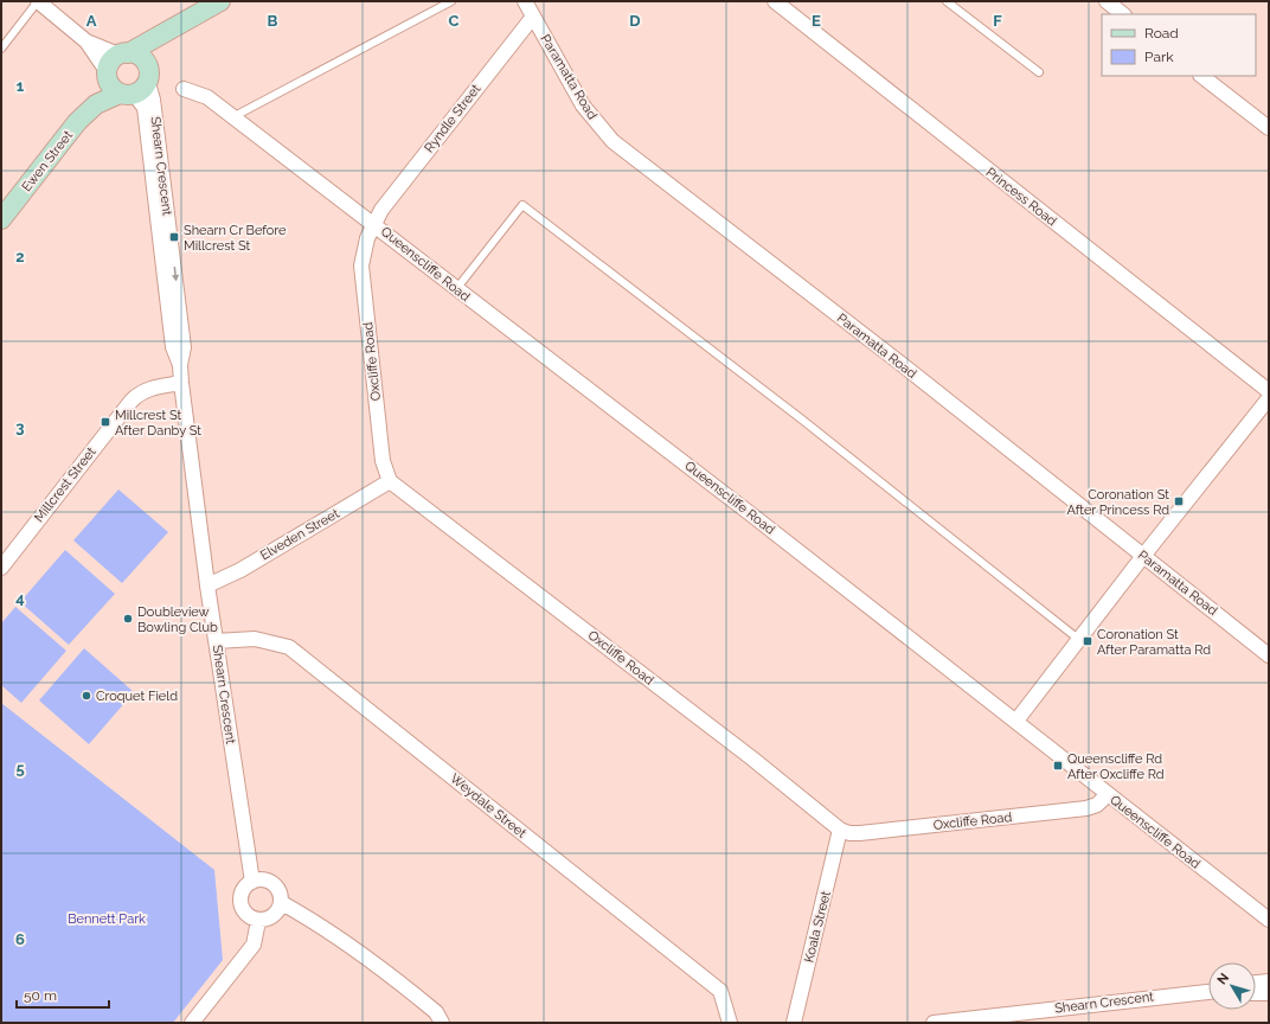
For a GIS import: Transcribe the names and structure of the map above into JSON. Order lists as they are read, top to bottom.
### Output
{
  "streets": {
    "main road": ["Ewen Street"],
    "street": [
      "Paramatta Road",
      "Ryndle Street",
      "Shearn Crescent",
      "Princess Road",
      "Queenscliffe Road",
      "Oxcliffe Road",
      "Millcrest Street",
      "Elveden Street",
      "Weydale Street",
      "Koala Street"
    ]
  },
  "crossings": [
    ["Paramatta Road", "Ryndle Street"],
    ["Ryndle Street", "Queenscliffe Road"],
    ["Ryndle Street", "Oxcliffe Road"],
    ["Ewen Street", "Shearn Crescent"],
    ["Shearn Crescent", "Millcrest Street"],
    ["Shearn Crescent", "Elveden Street"],
    ["Shearn Crescent", "Weydale Street"],
    ["Queenscliffe Road", "Oxcliffe Road"],
    ["Oxcliffe Road", "Elveden Street"],
    ["Oxcliffe Road", "Koala Street"]
  ],
  "parks": ["Bennett Park"],
  "places": {
    "transit": [
      "Shearn Cr Before Millcrest St",
      "Millcrest St After Danby St",
      "Coronation St After Princess Rd",
      "Coronation St After Paramatta Rd",
      "Queenscliffe Rd After Oxcliffe Rd"
    ],
    "other": ["Doubleview Bowling Club", "Croquet Field"]
  },
  "legend": ["Road", "Park"],
  "scale_bar": "50 m",
  "north": "top left",
  "grid": {
    "columns": [
      "A",
      "B",
      "C",
      "D",
      "E",
      "F"
    ],
    "rows": [
      "1",
      "2",
      "3",
      "4",
      "5",
      "6"
    ]
  }
}
